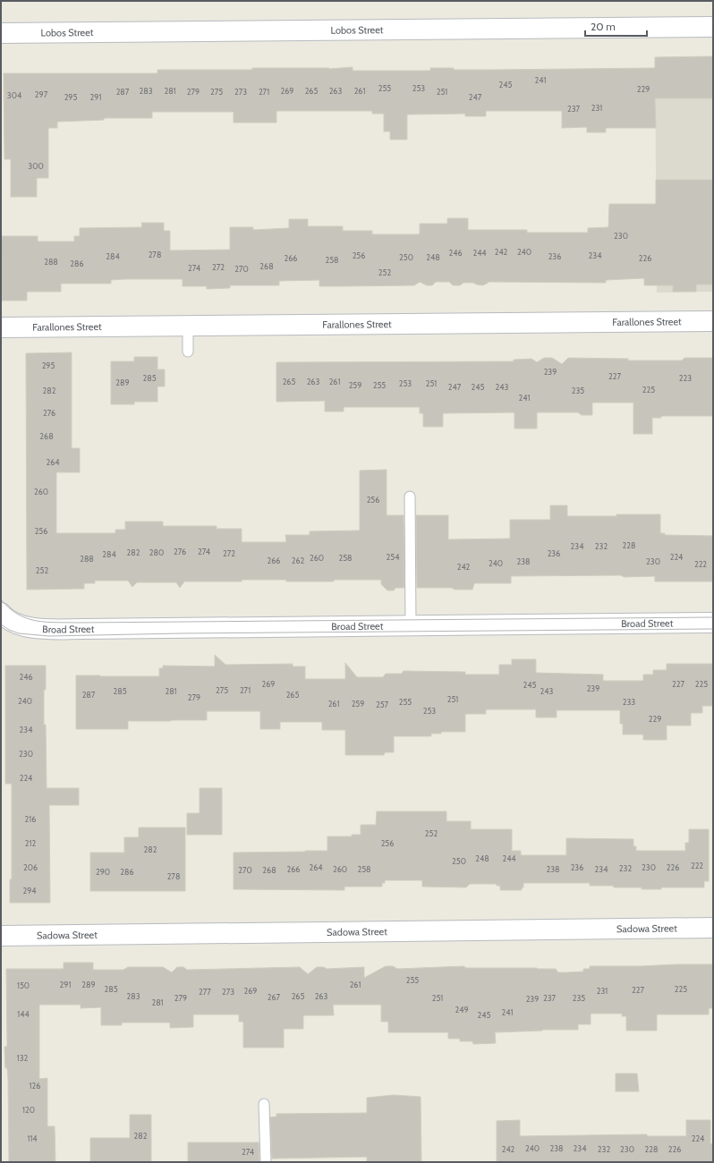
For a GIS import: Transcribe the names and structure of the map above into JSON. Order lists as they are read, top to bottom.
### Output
{
  "streets": {
    "street": [
      "Lobos Street",
      "Farallones Street",
      "Broad Street",
      "Sadowa Street"
    ]
  },
  "house_numbers": [
    "241",
    "245",
    "255",
    "253",
    "229",
    "283",
    "281",
    "269",
    "265",
    "263",
    "261",
    "287",
    "279",
    "275",
    "273",
    "271",
    "251",
    "297",
    "304",
    "295",
    "291",
    "247",
    "231",
    "237",
    "300",
    "230",
    "242",
    "240",
    "246",
    "244",
    "278",
    "256",
    "234",
    "284",
    "236",
    "250",
    "248",
    "266",
    "226",
    "258",
    "288",
    "286",
    "268",
    "272",
    "274",
    "270",
    "252",
    "295",
    "239",
    "227",
    "285",
    "223",
    "265",
    "263",
    "261",
    "289",
    "253",
    "251",
    "259",
    "255",
    "247",
    "245",
    "243",
    "225",
    "282",
    "235",
    "241",
    "276",
    "268",
    "264",
    "260",
    "256",
    "256",
    "228",
    "234",
    "232",
    "276",
    "274",
    "282",
    "280",
    "272",
    "236",
    "284",
    "254",
    "224",
    "260",
    "258",
    "288",
    "266",
    "262",
    "238",
    "230",
    "240",
    "222",
    "242",
    "252",
    "246",
    "269",
    "227",
    "225",
    "245",
    "239",
    "275",
    "271",
    "285",
    "281",
    "243",
    "287",
    "265",
    "279",
    "251",
    "240",
    "255",
    "233",
    "261",
    "259",
    "257",
    "253",
    "229",
    "234",
    "230",
    "224",
    "216",
    "252",
    "212",
    "256",
    "282",
    "248",
    "244",
    "250",
    "222",
    "206",
    "264",
    "236",
    "230",
    "226",
    "232",
    "266",
    "260",
    "258",
    "238",
    "234",
    "270",
    "268",
    "290",
    "286",
    "278",
    "294",
    "255",
    "291",
    "289",
    "261",
    "150",
    "285",
    "225",
    "227",
    "269",
    "231",
    "277",
    "273",
    "283",
    "265",
    "263",
    "267",
    "279",
    "251",
    "237",
    "235",
    "239",
    "281",
    "249",
    "241",
    "144",
    "245",
    "132",
    "126",
    "120",
    "282",
    "114",
    "224",
    "240",
    "238",
    "234",
    "242",
    "232",
    "230",
    "228",
    "226",
    "274"
  ],
  "scale_bar": "20 m"
}
